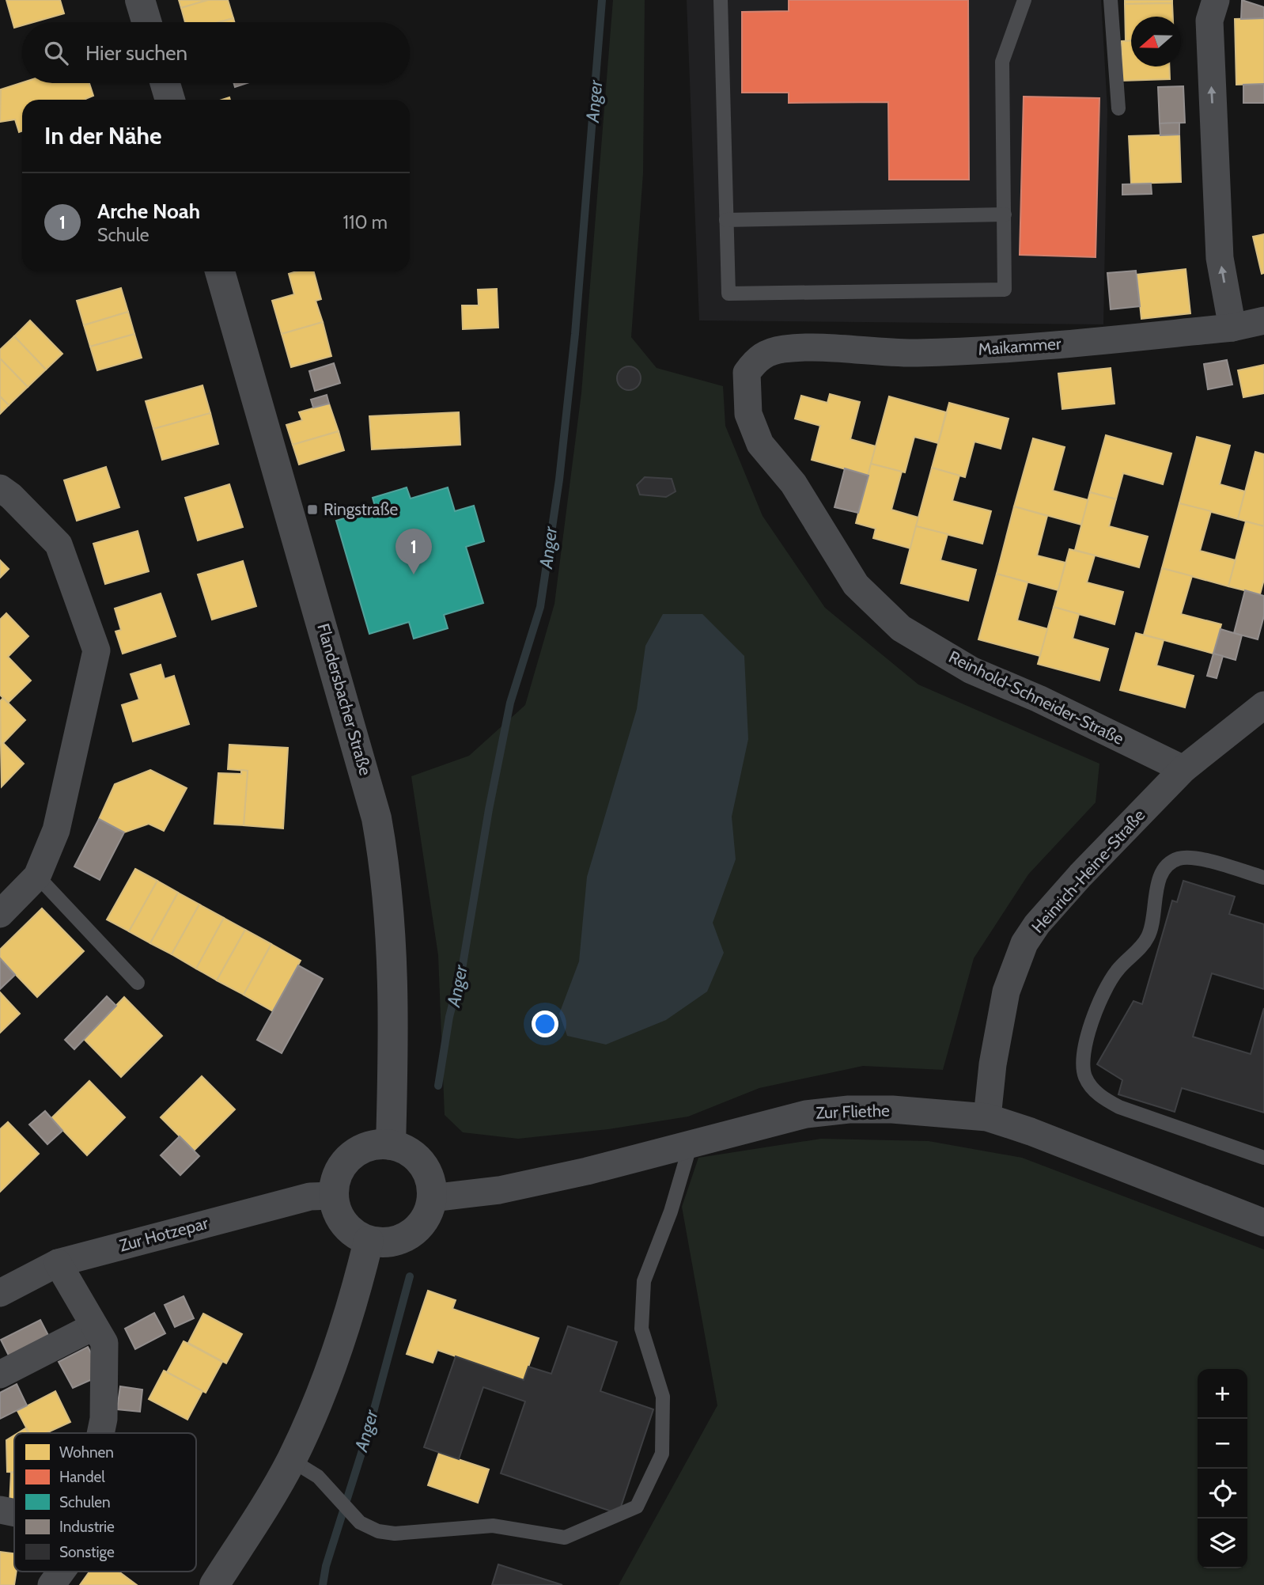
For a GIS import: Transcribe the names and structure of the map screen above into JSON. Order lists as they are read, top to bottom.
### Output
{
  "streets": {
    "street": [
      "Maikammer",
      "Reinhold-Schneider-Straße",
      "Flandersbacher Straße",
      "Heinrich-Heine-Straße",
      "Zur Fliethe",
      "Zur Hotzepar"
    ]
  },
  "crossings": [
    ["Maikammer", "Reinhold-Schneider-Straße"],
    ["Reinhold-Schneider-Straße", "Heinrich-Heine-Straße"],
    ["Flandersbacher Straße", "Zur Fliethe"],
    ["Flandersbacher Straße", "Zur Hotzepar"],
    ["Heinrich-Heine-Straße", "Zur Fliethe"],
    ["Zur Fliethe", "Zur Hotzepar"]
  ],
  "water": ["Anger"],
  "places": {
    "transit": ["Ringstraße"]
  },
  "legend": [
    "Wohnen",
    "Handel",
    "Schulen",
    "Industrie",
    "Sonstige"
  ],
  "north": "left",
  "page": {
    "search": "Hier suchen",
    "heading": "In der Nähe",
    "list": [
      {
        "mark": "1",
        "name": "Arche Noah",
        "note": "Schule",
        "value": "110 m"
      }
    ],
    "pins": "1",
    "map_buttons": ["+", "−"]
  }
}
